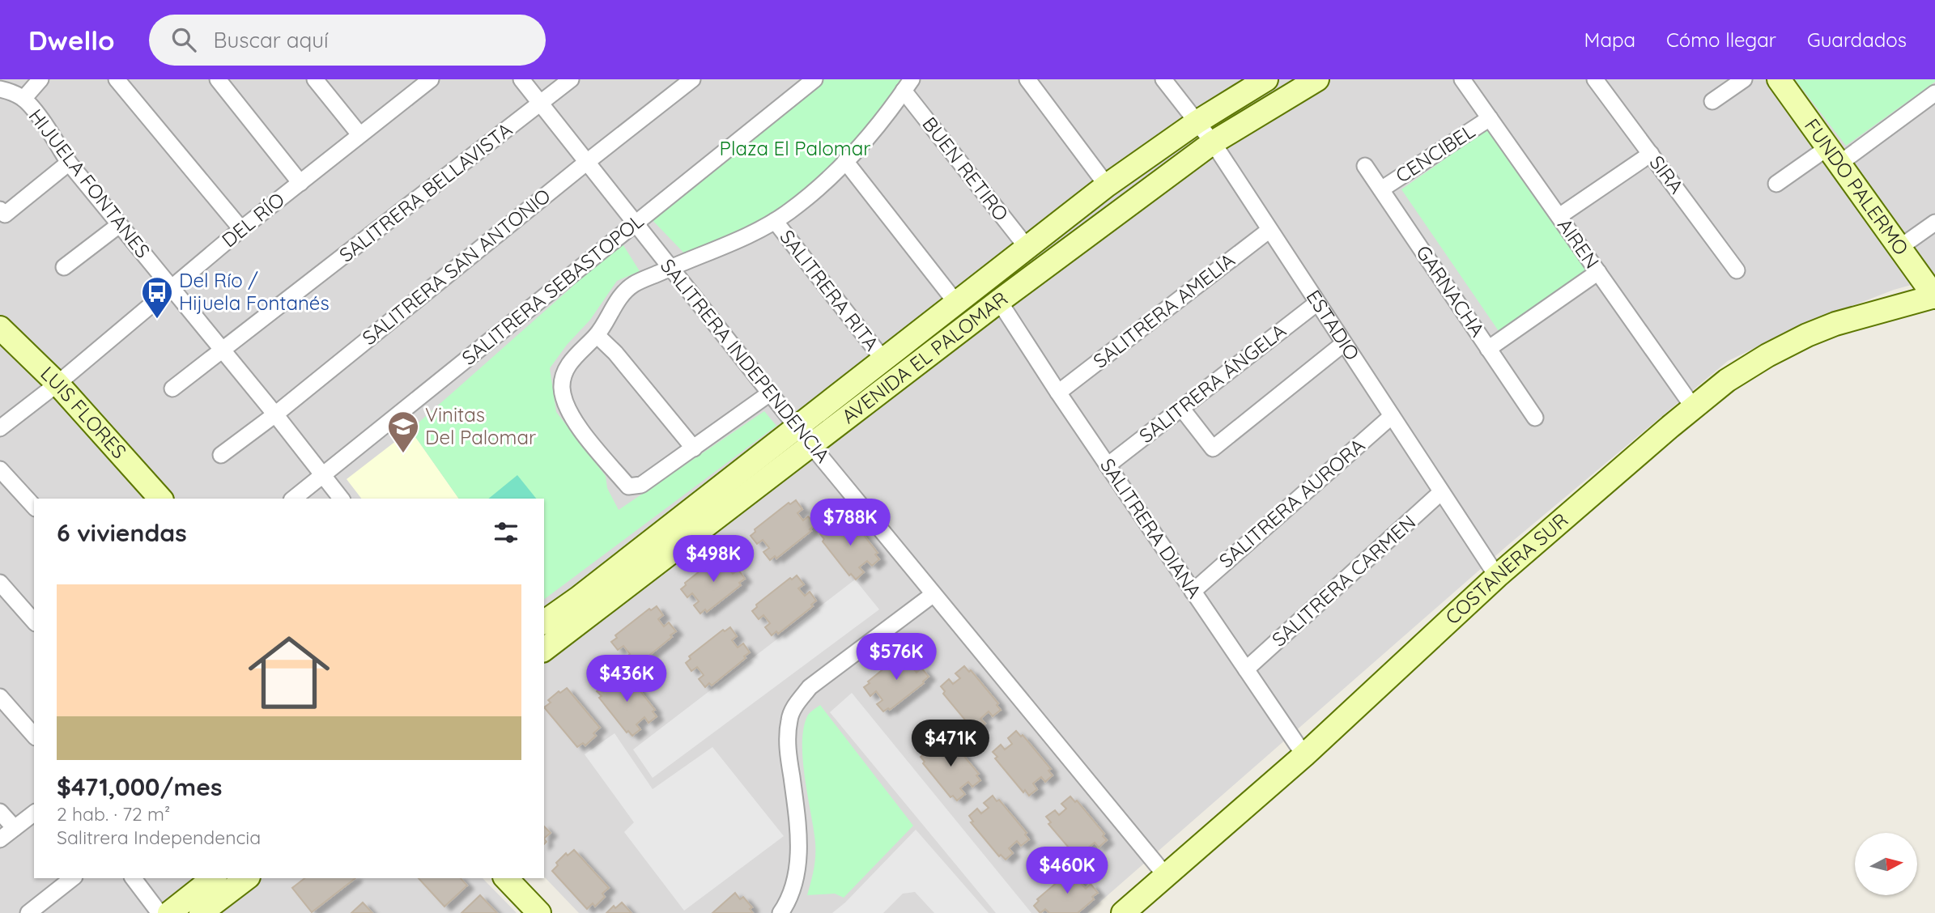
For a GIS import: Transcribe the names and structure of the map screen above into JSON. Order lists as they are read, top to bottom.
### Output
{
  "streets": {
    "street": [
      "CENCIBEL",
      "BUEN RETIRO",
      "SIRA",
      "HIJUELA FONTANES",
      "FUNDO PALERMO",
      "SALITRERA BELLAVISTA",
      "DEL RÍO",
      "AIREN",
      "SALITRERA SAN ANTONIO",
      "SALITRERA SEBASTOPOL",
      "SALITRERA RITA",
      "GARNACHA",
      "SALITRERA AMELIA",
      "ESTADIO",
      "AVENIDA EL PALOMAR",
      "SALITRERA INDEPENDENCIA",
      "SALITRERA ÁNGELA",
      "LUIS FLORES",
      "SALITRERA AURORA",
      "SALITRERA DIANA",
      "COSTANERA SUR",
      "SALITRERA CARMEN"
    ]
  },
  "crossings": [
    ["CENCIBEL", "AIREN"],
    ["CENCIBEL", "GARNACHA"],
    ["BUEN RETIRO", "AVENIDA EL PALOMAR"],
    ["HIJUELA FONTANES", "SALITRERA BELLAVISTA"],
    ["HIJUELA FONTANES", "DEL RÍO"],
    ["HIJUELA FONTANES", "SALITRERA SAN ANTONIO"],
    ["HIJUELA FONTANES", "SALITRERA SEBASTOPOL"],
    ["FUNDO PALERMO", "COSTANERA SUR"],
    ["SALITRERA BELLAVISTA", "SALITRERA INDEPENDENCIA"],
    ["DEL RÍO", "LUIS FLORES"],
    ["AIREN", "COSTANERA SUR"],
    ["SALITRERA SAN ANTONIO", "SALITRERA INDEPENDENCIA"],
    ["SALITRERA SEBASTOPOL", "SALITRERA INDEPENDENCIA"],
    ["SALITRERA RITA", "AVENIDA EL PALOMAR"],
    ["SALITRERA AMELIA", "ESTADIO"],
    ["SALITRERA AMELIA", "SALITRERA DIANA"],
    ["ESTADIO", "AVENIDA EL PALOMAR"],
    ["ESTADIO", "SALITRERA ÁNGELA"],
    ["ESTADIO", "SALITRERA AURORA"],
    ["ESTADIO", "COSTANERA SUR"],
    ["ESTADIO", "SALITRERA CARMEN"],
    ["AVENIDA EL PALOMAR", "SALITRERA INDEPENDENCIA"],
    ["AVENIDA EL PALOMAR", "SALITRERA DIANA"],
    ["SALITRERA INDEPENDENCIA", "COSTANERA SUR"],
    ["SALITRERA ÁNGELA", "SALITRERA DIANA"],
    ["SALITRERA AURORA", "SALITRERA DIANA"],
    ["SALITRERA DIANA", "COSTANERA SUR"],
    ["SALITRERA DIANA", "SALITRERA CARMEN"]
  ],
  "parks": ["Plaza El Palomar"],
  "places": {
    "bus stop": ["Del Río / Hijuela Fontanés"],
    "school or university": ["Vinitas Del Palomar"]
  },
  "north": "right",
  "page": {
    "header": "Dwello",
    "search": "Buscar aquí",
    "nav": ["Mapa", "Cómo llegar", "Guardados"],
    "price": [
      "$788K",
      "$498K",
      "$576K",
      "$436K",
      "$471K",
      "$460K"
    ],
    "heading": "6 viviendas",
    "list": [
      {
        "name": "$471,000/mes",
        "note": "2 hab. · 72 m² · Salitrera Independencia"
      }
    ]
  }
}
